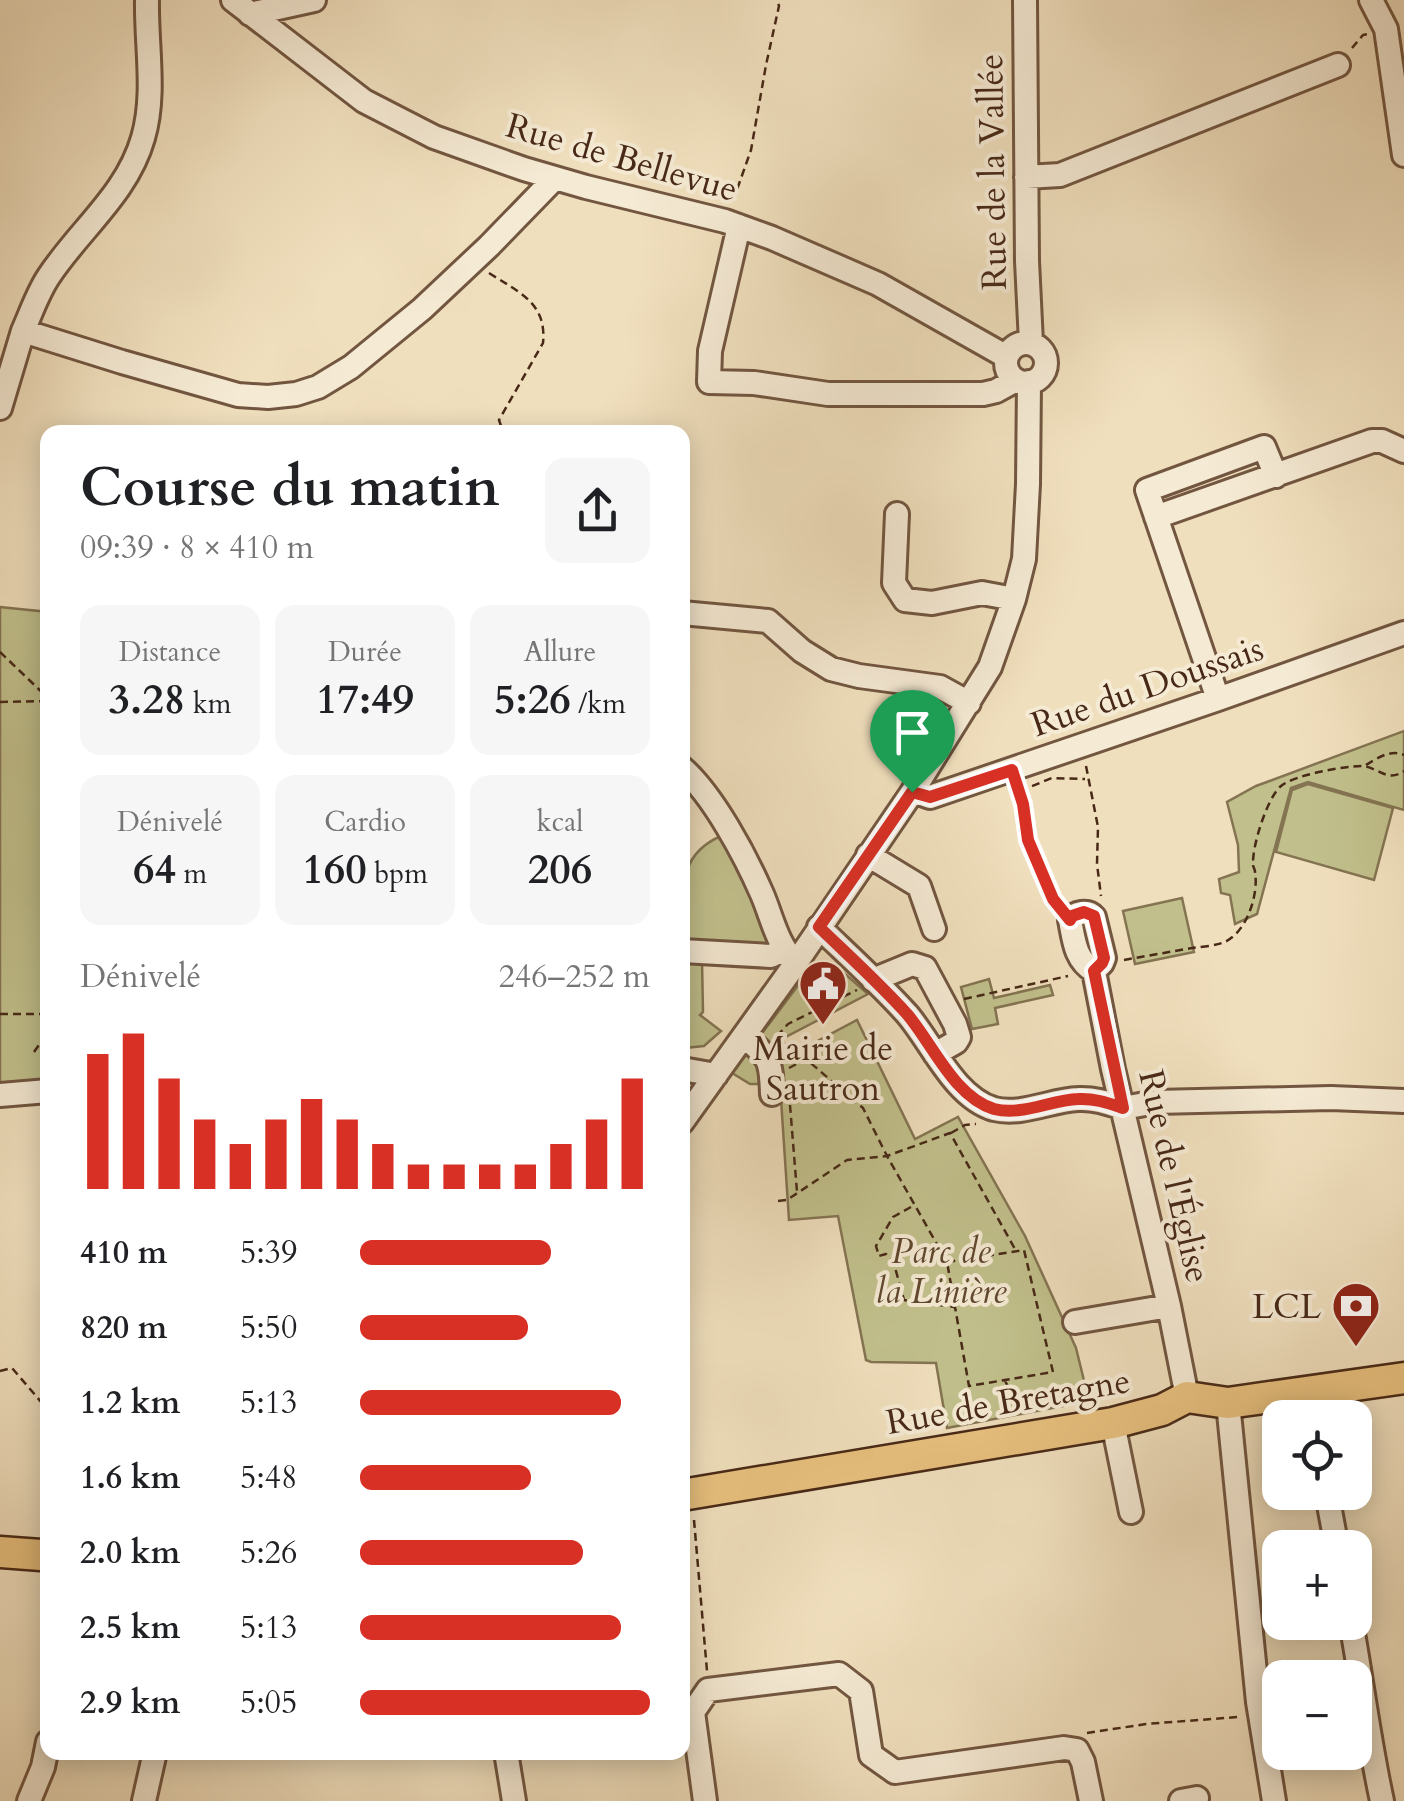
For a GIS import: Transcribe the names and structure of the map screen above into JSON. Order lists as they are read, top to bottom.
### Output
{
  "streets": {
    "main road": ["Rue de Bretagne"],
    "street": [
      "Rue de Bellevue",
      "Rue de la Vallée",
      "Rue du Doussais",
      "Rue de l'Église"
    ]
  },
  "crossings": [
    ["Rue de Bellevue", "Rue de la Vallée"],
    ["Rue de l'Église", "Rue de Bretagne"]
  ],
  "parks": ["Parc de la Linière"],
  "places": {
    "public building": ["Mairie de Sautron"],
    "bank": ["LCL"]
  },
  "page": {
    "heading": ["Course du matin", "09:39 · 8 × 410 m"],
    "stats": [
      ["Distance", "3.28 km"],
      ["Durée", "17:49"],
      ["Allure", "5:26 /km"],
      ["Dénivelé", "64 m"],
      ["Cardio", "160 bpm"],
      ["kcal", "206"]
    ],
    "chart": ["Dénivelé", "246–252 m"],
    "list": [
      {
        "name": "410 m",
        "note": "5:39"
      },
      {
        "name": "820 m",
        "note": "5:50"
      },
      {
        "name": "1.2 km",
        "note": "5:13"
      },
      {
        "name": "1.6 km",
        "note": "5:48"
      },
      {
        "name": "2.0 km",
        "note": "5:26"
      },
      {
        "name": "2.5 km",
        "note": "5:13"
      },
      {
        "name": "2.9 km",
        "note": "5:05"
      }
    ],
    "map_buttons": ["+", "−"]
  }
}
